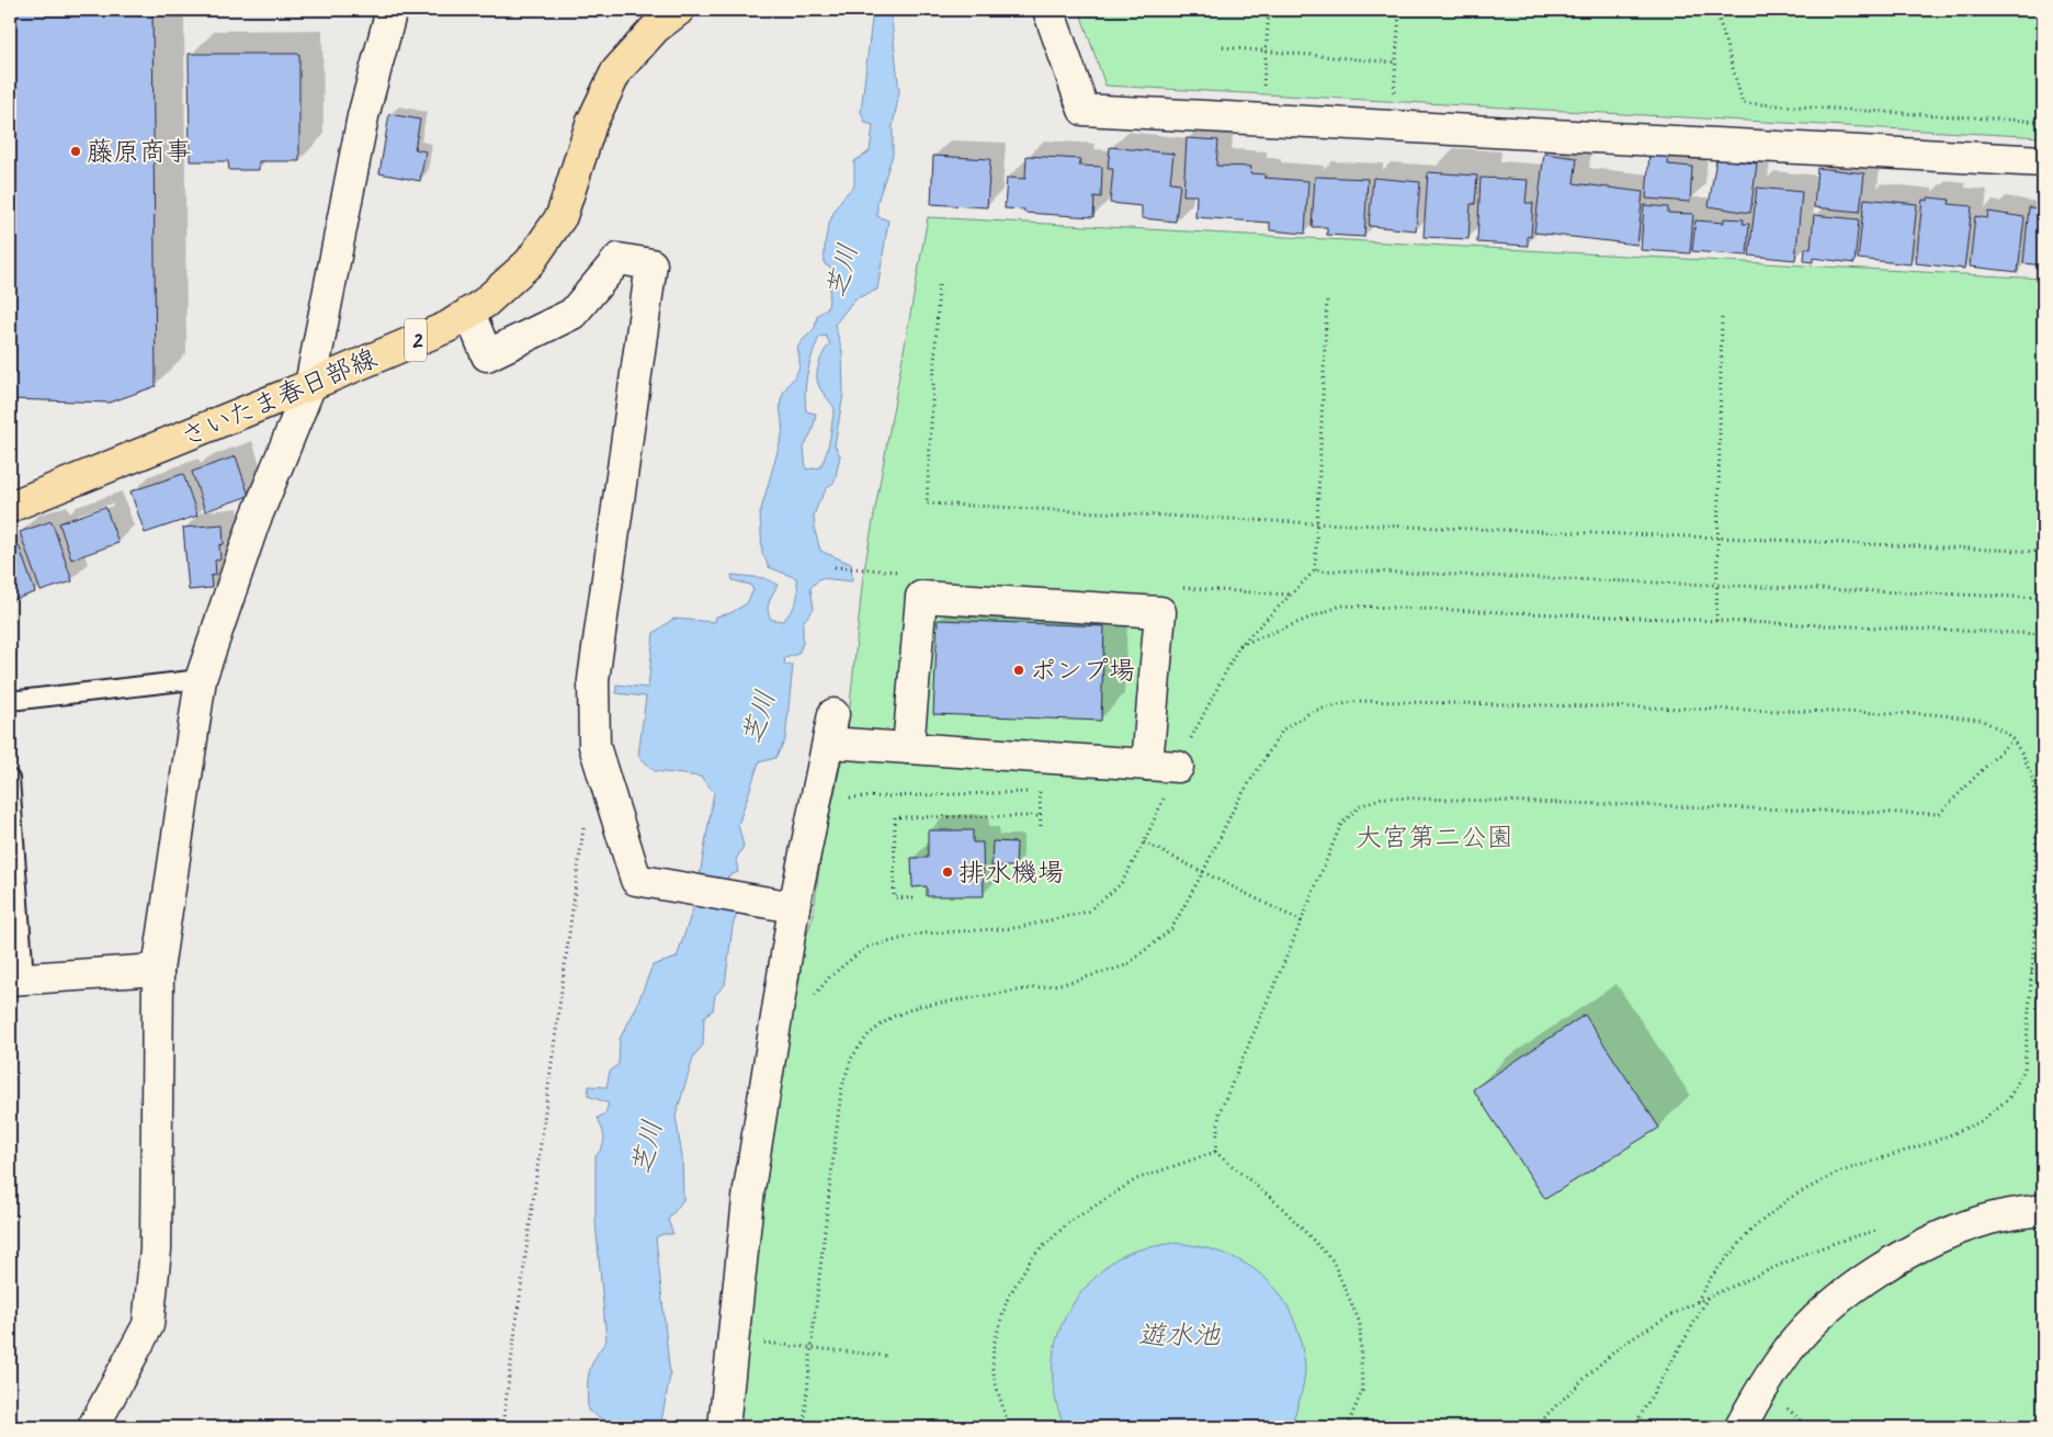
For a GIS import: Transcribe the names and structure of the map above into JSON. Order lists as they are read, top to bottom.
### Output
{
  "streets": {
    "main road": ["2", "さいたま春日部線"]
  },
  "water": ["芝川", "遊水池"],
  "parks": ["大宮第二公園"],
  "places": ["藤原商事", "ポンプ場", "排水機場"]
}
